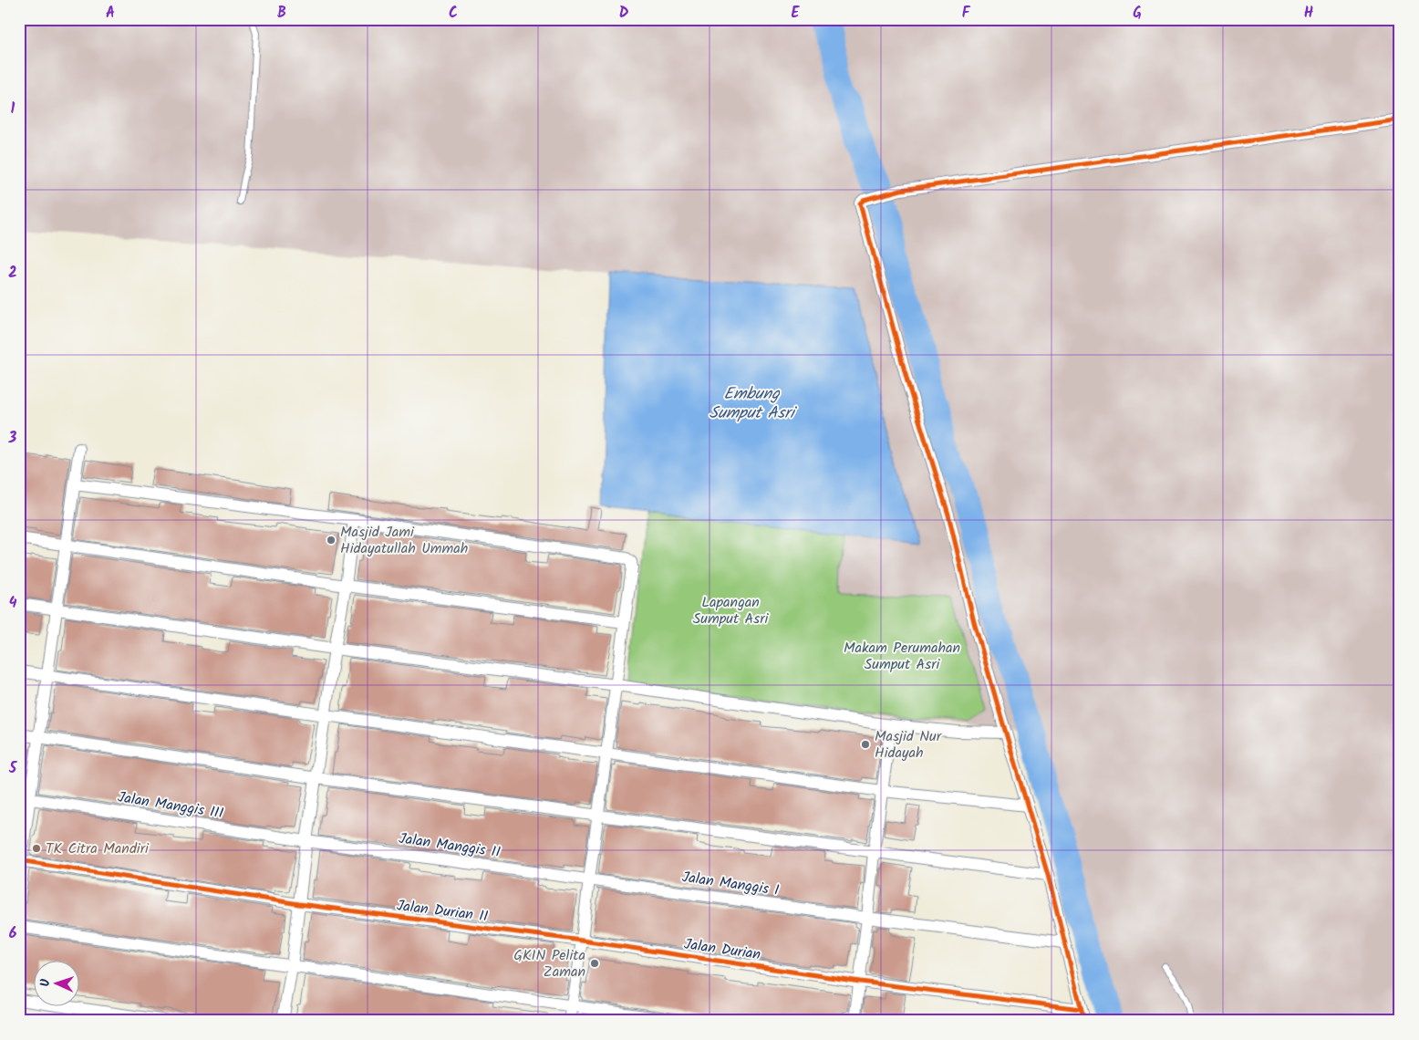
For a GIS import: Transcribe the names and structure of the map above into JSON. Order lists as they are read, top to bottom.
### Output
{
  "streets": {
    "street": [
      "Jalan Manggis III",
      "Jalan Manggis II",
      "Jalan Manggis I",
      "Jalan Durian II",
      "Jalan Durian"
    ]
  },
  "crossings": [
    ["Jalan Manggis III", "Jalan Manggis II"],
    ["Jalan Manggis II", "Jalan Manggis I"],
    ["Jalan Durian II", "Jalan Durian"]
  ],
  "water": ["Embung Sumput Asri"],
  "parks": ["Lapangan Sumput Asri", "Makam Perumahan Sumput Asri"],
  "places": [
    "Masjid Jami Hidayatullah Ummah",
    "Masjid Nur Hidayah",
    "TK Citra Mandiri",
    "GKIN Pelita Zaman"
  ],
  "north": "left",
  "grid": {
    "columns": [
      "A",
      "B",
      "C",
      "D",
      "E",
      "F",
      "G",
      "H"
    ],
    "rows": [
      "1",
      "2",
      "3",
      "4",
      "5",
      "6"
    ]
  }
}
